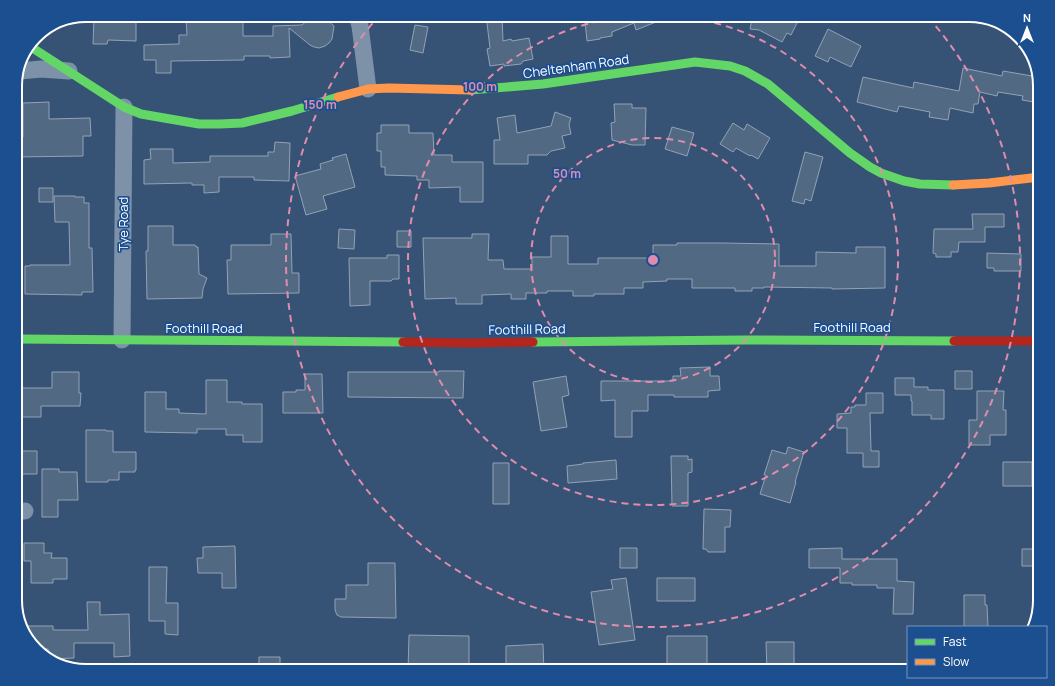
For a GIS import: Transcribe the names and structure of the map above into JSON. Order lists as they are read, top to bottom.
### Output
{
  "streets": {
    "street": ["Cheltenham Road", "Tye Road", "Foothill Road"]
  },
  "crossings": [
    ["Cheltenham Road", "Tye Road"],
    ["Tye Road", "Foothill Road"]
  ],
  "legend": ["Fast", "Slow"],
  "north": "top",
  "rings": ["100 m", "150 m", "50 m"]
}
